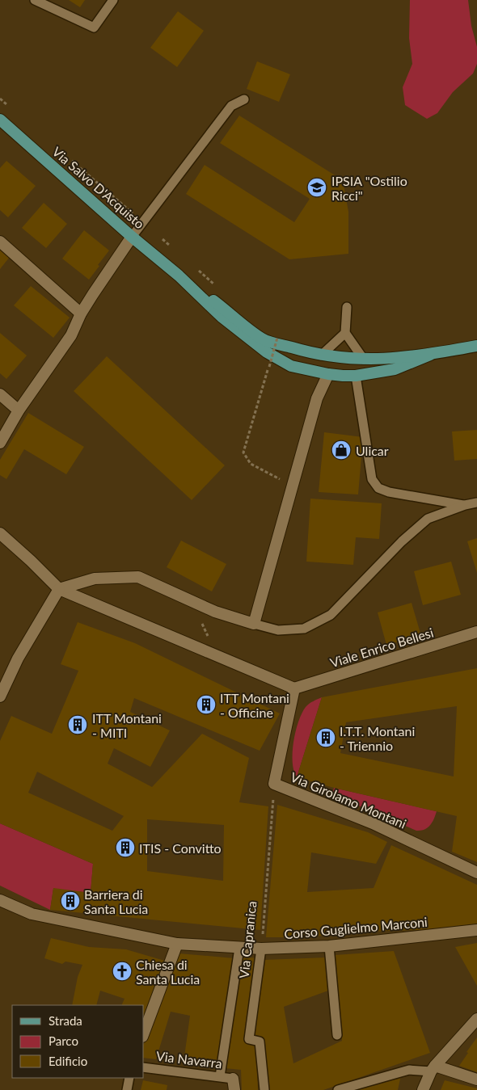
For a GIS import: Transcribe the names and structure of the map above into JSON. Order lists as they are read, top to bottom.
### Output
{
  "streets": {
    "main road": ["Via Salvo D'Acquisto"],
    "street": ["Viale Enrico Bellesi", "Via Girolamo Montani", "Corso Guglielmo Marconi"],
    "lane": ["Via Capranica", "Via Navarra"]
  },
  "crossings": [
    ["Viale Enrico Bellesi", "Via Girolamo Montani"],
    ["Via Girolamo Montani", "Via Capranica"],
    ["Corso Guglielmo Marconi", "Via Capranica"]
  ],
  "places": {
    "school or university": ["IPSIA \"Ostilio Ricci\""],
    "shop": ["Ulicar"],
    "building": [
      "ITT Montani - Officine",
      "ITT Montani - MITI",
      "I.T.T. Montani - Triennio",
      "ITIS - Convitto",
      "Barriera di Santa Lucia"
    ],
    "church": ["Chiesa di Santa Lucia"]
  },
  "legend": ["Strada", "Parco", "Edificio"]
}
